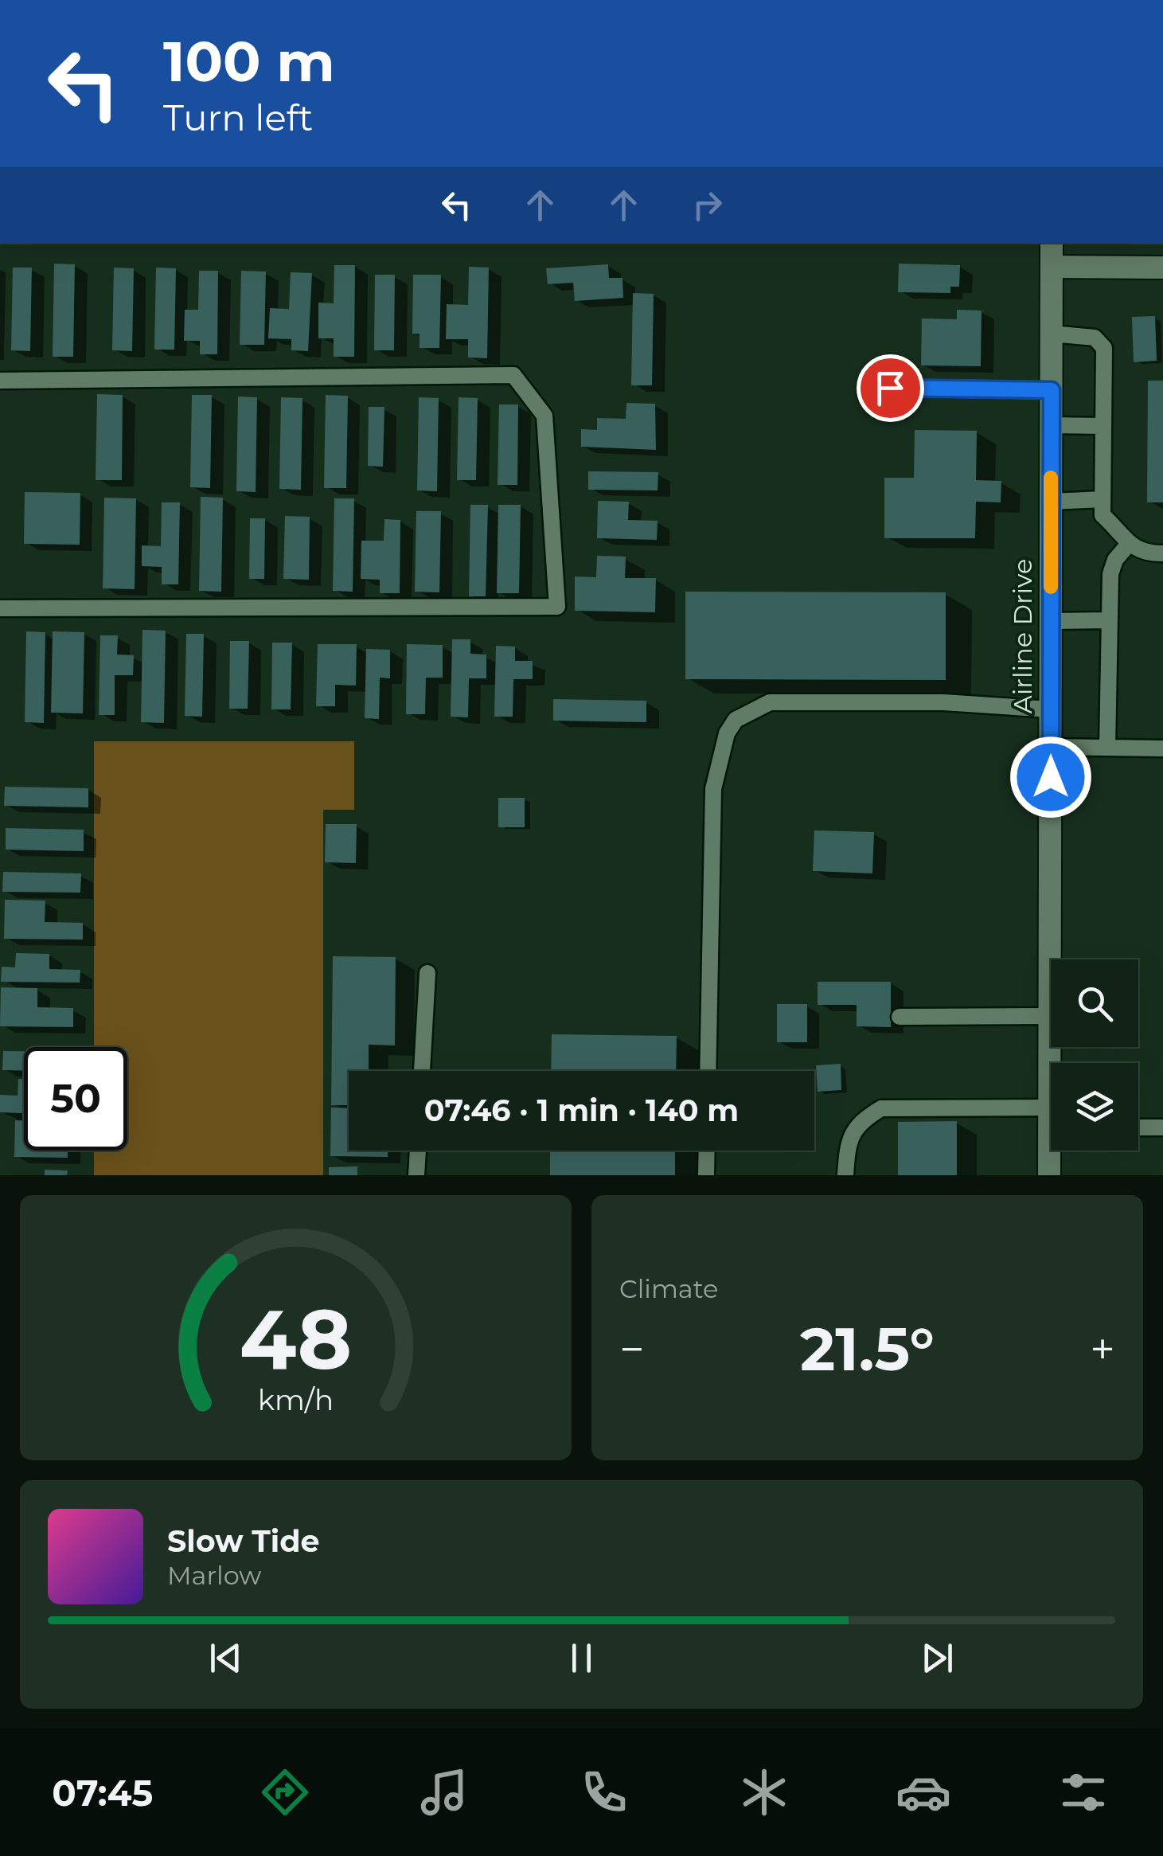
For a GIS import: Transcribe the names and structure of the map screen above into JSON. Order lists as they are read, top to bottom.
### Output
{
  "streets": {
    "main road": ["Airline Drive"]
  },
  "page": {
    "turn": ["100 m", "Turn left"],
    "limit": "50",
    "trip": "07:46 · 1 min · 140 m",
    "tile": "Climate",
    "heat": ["−", "21.5°", "+"],
    "song": ["Slow Tide", "Marlow"],
    "tabs": "07:45",
    "gauge": ["48", "km/h"]
  }
}
